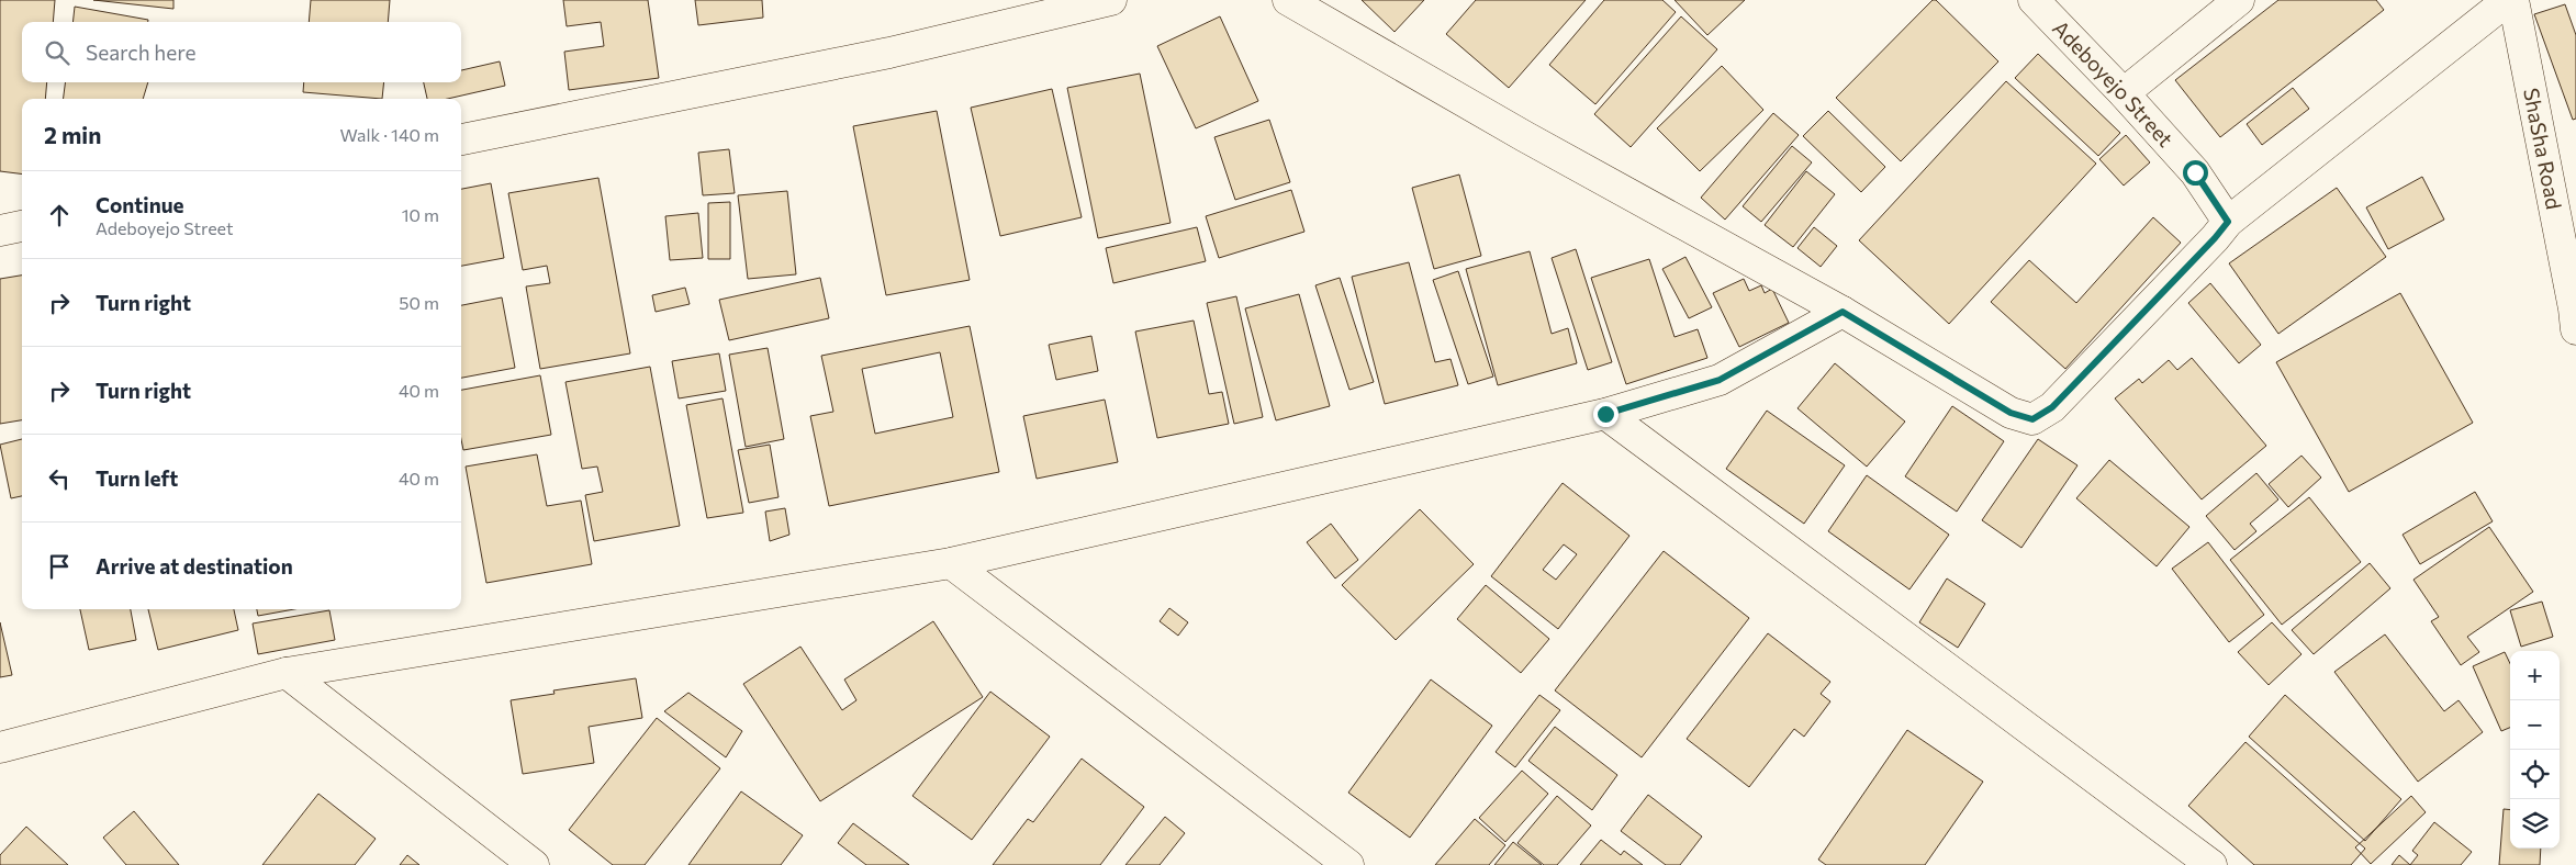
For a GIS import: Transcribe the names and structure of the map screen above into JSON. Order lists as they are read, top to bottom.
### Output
{
  "streets": {
    "street": ["Adeboyejo Street", "ShaSha Road"]
  },
  "page": {
    "search": "Search here",
    "heading": ["2 min", "Walk · 140 m"],
    "list": [
      ["Continue", "Adeboyejo Street", "10 m"],
      ["Turn right", "50 m"],
      ["Turn right", "40 m"],
      ["Turn left", "40 m"],
      "Arrive at destination"
    ],
    "map_buttons": ["+", "−"]
  }
}
